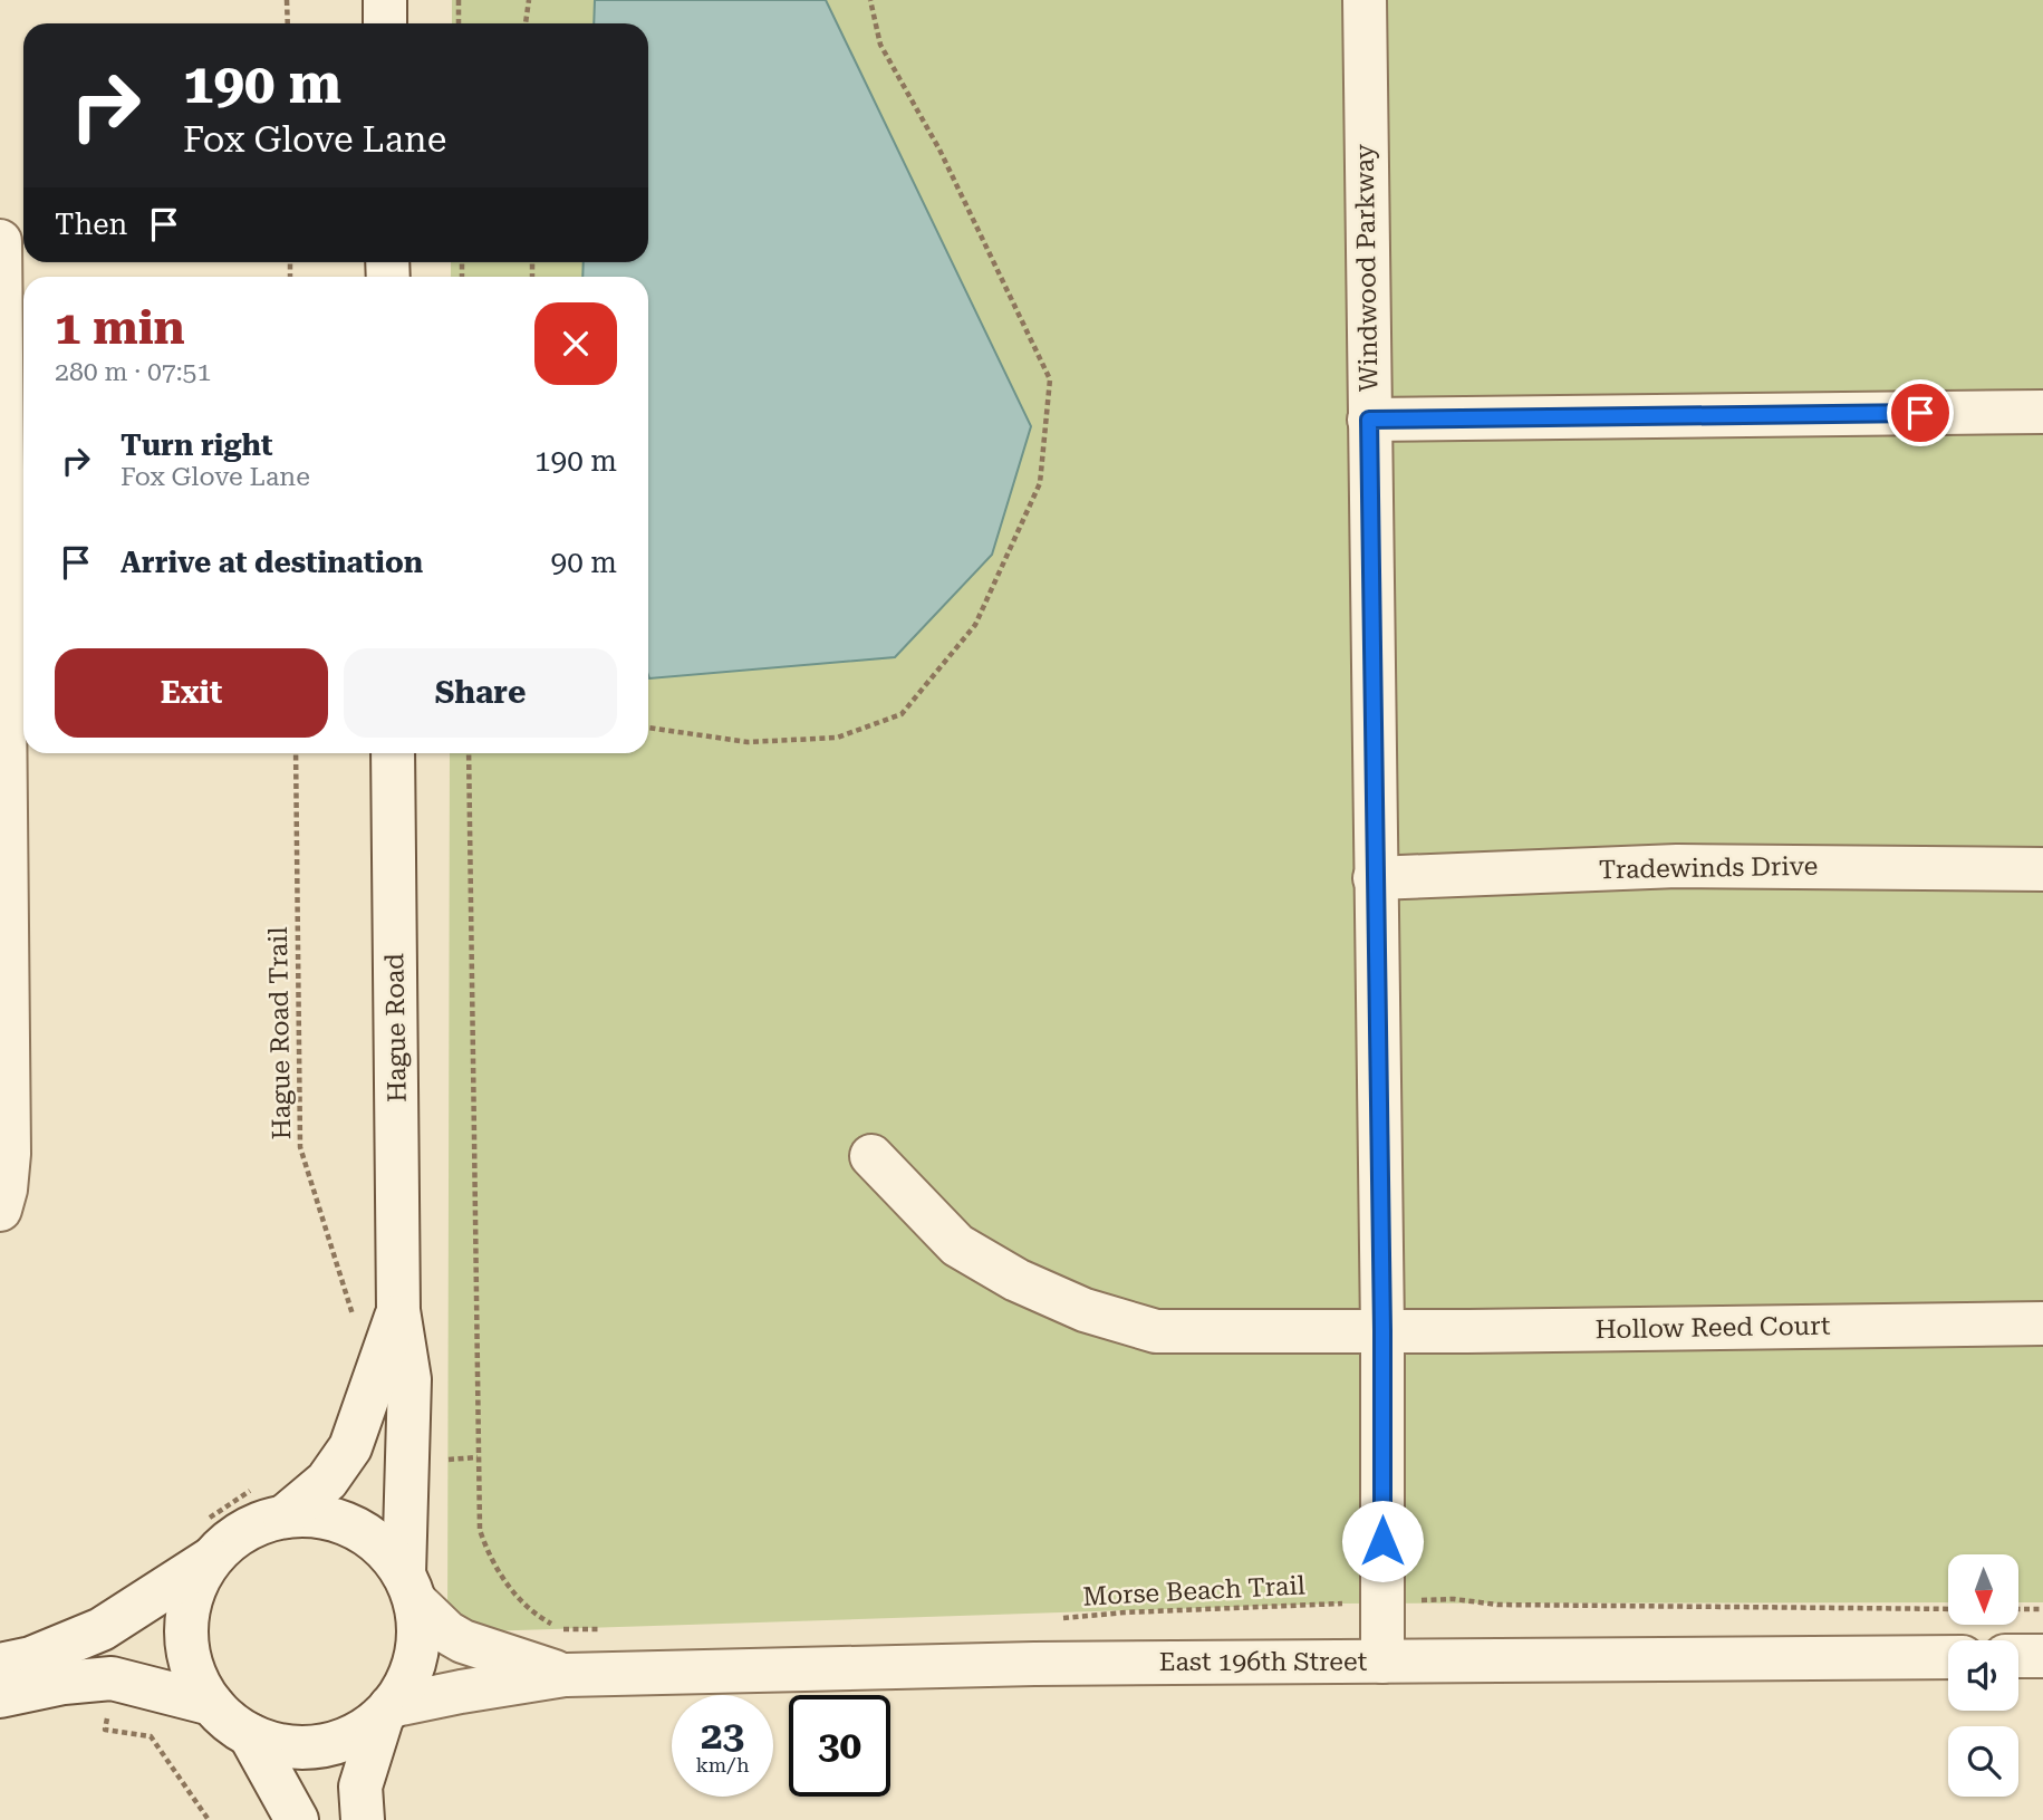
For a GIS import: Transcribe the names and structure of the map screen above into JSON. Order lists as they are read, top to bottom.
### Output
{
  "streets": {
    "street": [
      "Windwood Parkway",
      "Tradewinds Drive",
      "Hague Road",
      "Hollow Reed Court",
      "East 196th Street"
    ],
    "path": ["Hague Road Trail", "Morse Beach Trail"]
  },
  "crossings": [
    ["Windwood Parkway", "Tradewinds Drive"],
    ["Windwood Parkway", "Hollow Reed Court"],
    ["Windwood Parkway", "Morse Beach Trail"],
    ["Windwood Parkway", "East 196th Street"],
    ["Hague Road", "East 196th Street"]
  ],
  "north": "bottom",
  "page": {
    "turn": ["190 m", "Fox Glove Lane"],
    "then": "Then",
    "heading": ["1 min", "280 m · 07:51"],
    "list": [
      {
        "name": "Turn right",
        "note": "Fox Glove Lane",
        "value": "190 m"
      },
      {
        "name": "Arrive at destination",
        "value": "90 m"
      }
    ],
    "buttons": ["Exit", "Share"],
    "speed": "23 km/h",
    "limit": "30"
  }
}
